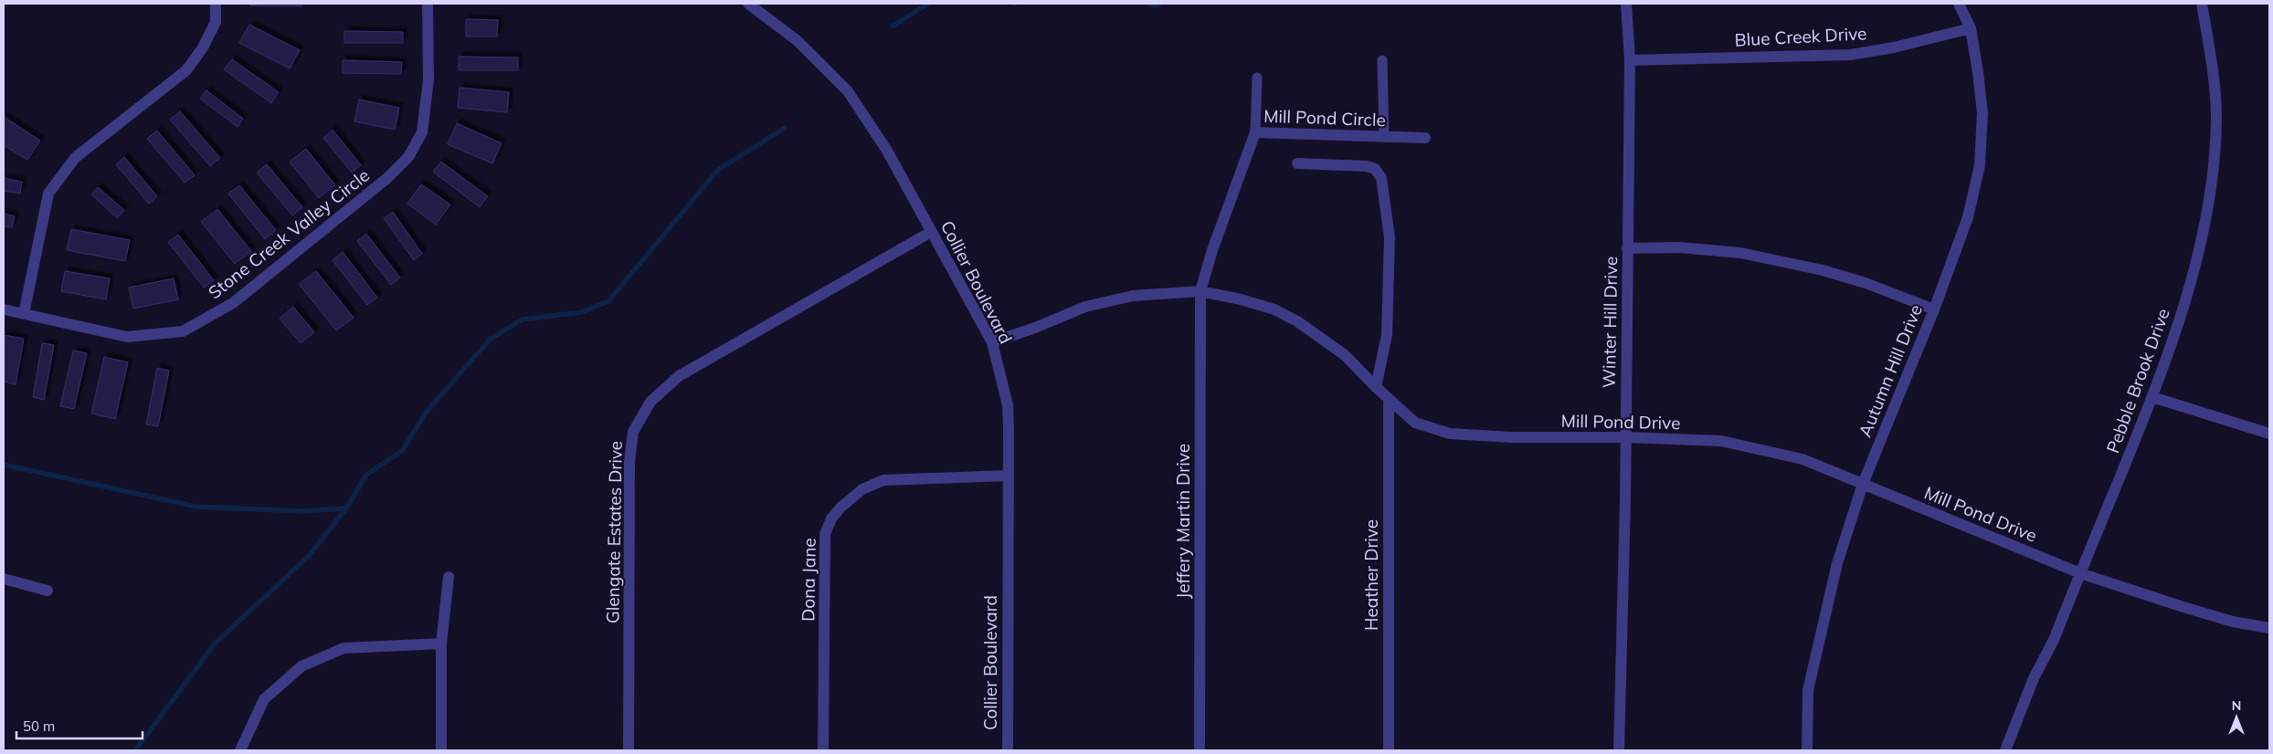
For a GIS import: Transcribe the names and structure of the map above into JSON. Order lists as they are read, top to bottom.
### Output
{
  "streets": {
    "street": [
      "Blue Creek Drive",
      "Mill Pond Circle",
      "Stone Creek Valley Circle",
      "Collier Boulevard",
      "Winter Hill Drive",
      "Autumn Hill Drive",
      "Pebble Brook Drive",
      "Mill Pond Drive",
      "Jeffery Martin Drive",
      "Glengate Estates Drive",
      "Heather Drive",
      "Dona Jane"
    ]
  },
  "crossings": [
    ["Blue Creek Drive", "Winter Hill Drive"],
    ["Blue Creek Drive", "Autumn Hill Drive"],
    ["Mill Pond Circle", "Mill Pond Drive"],
    ["Mill Pond Circle", "Jeffery Martin Drive"],
    ["Collier Boulevard", "Mill Pond Drive"],
    ["Collier Boulevard", "Glengate Estates Drive"],
    ["Collier Boulevard", "Dona Jane"],
    ["Winter Hill Drive", "Mill Pond Drive"],
    ["Autumn Hill Drive", "Mill Pond Drive"],
    ["Pebble Brook Drive", "Mill Pond Drive"],
    ["Mill Pond Drive", "Jeffery Martin Drive"],
    ["Mill Pond Drive", "Heather Drive"]
  ],
  "scale_bar": "50 m",
  "north": "top"
}
